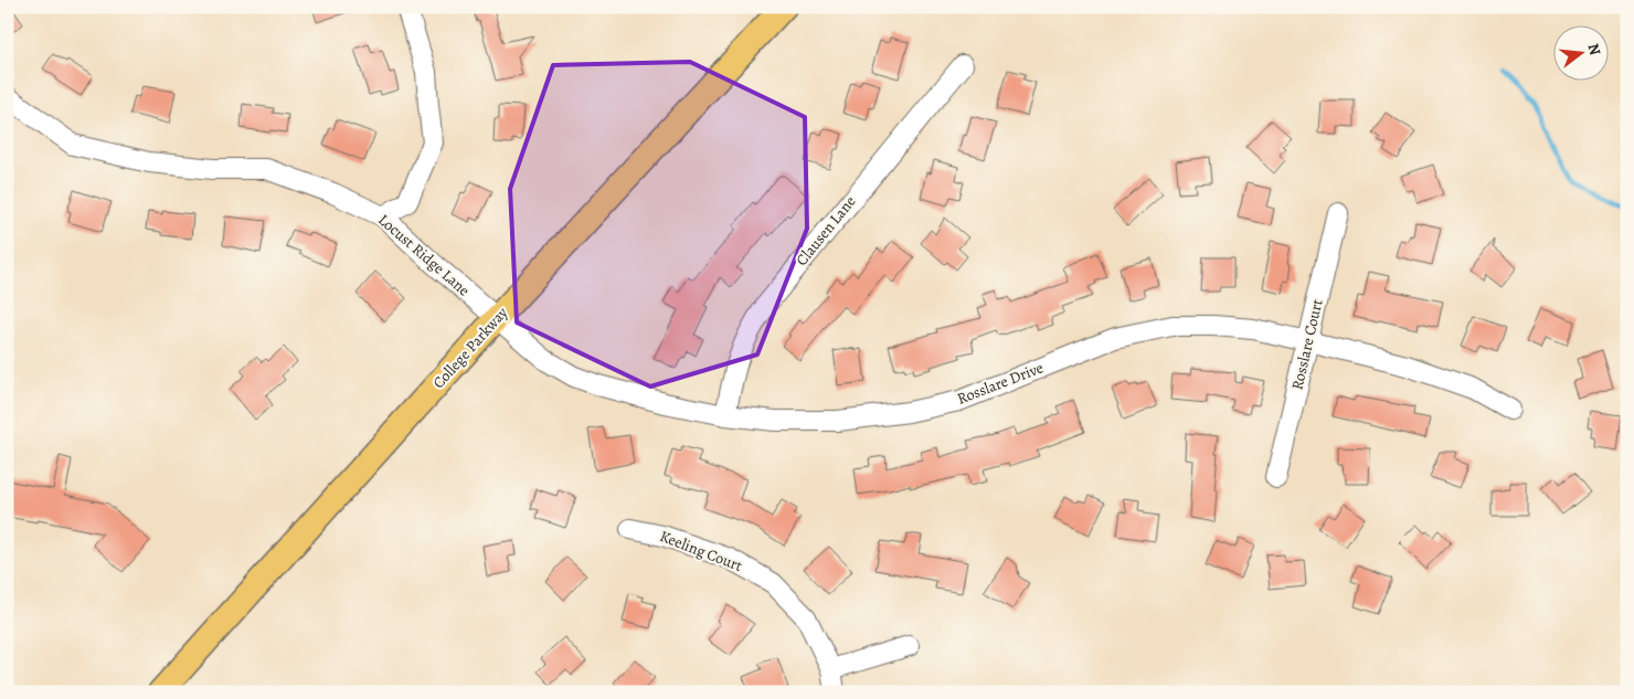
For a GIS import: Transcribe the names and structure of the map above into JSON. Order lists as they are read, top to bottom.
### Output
{
  "streets": {
    "main road": ["College Parkway"],
    "street": [
      "Clausen Lane",
      "Locust Ridge Lane",
      "Rosslare Court",
      "Rosslare Drive",
      "Keeling Court"
    ]
  },
  "crossings": [
    ["Clausen Lane", "Rosslare Drive"],
    ["Locust Ridge Lane", "College Parkway"],
    ["Locust Ridge Lane", "Rosslare Drive"],
    ["Rosslare Court", "Rosslare Drive"],
    ["College Parkway", "Rosslare Drive"]
  ],
  "north": "right"
}
